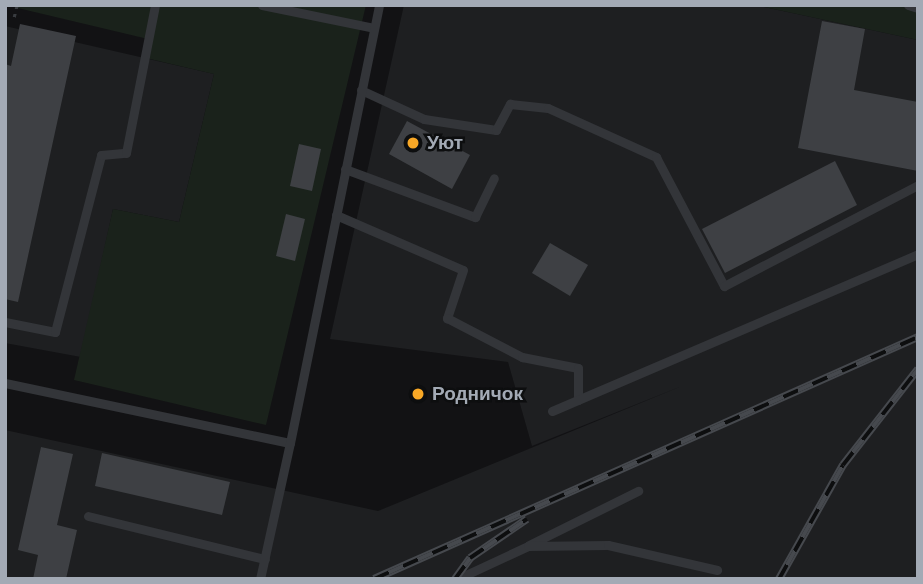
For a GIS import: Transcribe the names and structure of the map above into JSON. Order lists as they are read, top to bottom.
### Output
{
  "places": ["Уют", "Родничок"]
}
